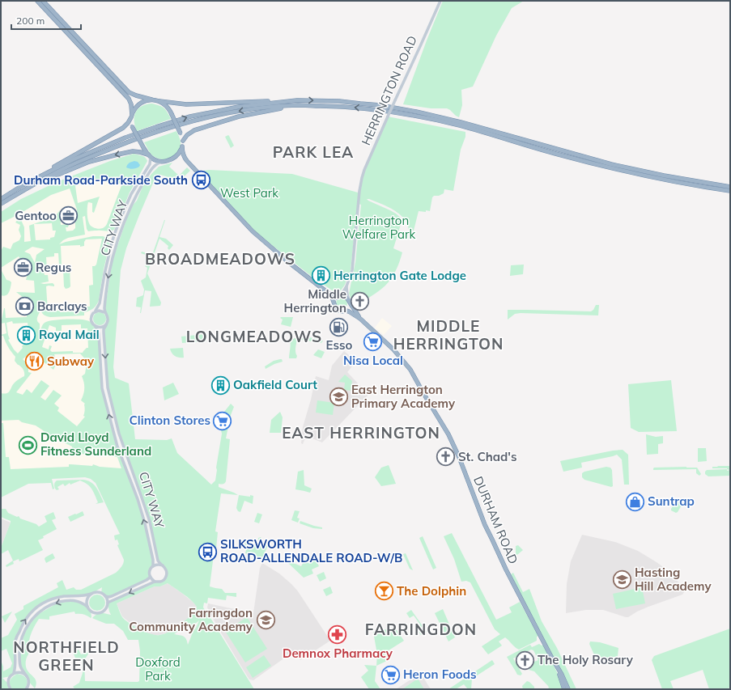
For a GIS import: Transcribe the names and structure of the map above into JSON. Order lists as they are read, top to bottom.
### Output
{
  "streets": {
    "highway": ["DURHAM ROAD"],
    "main road": ["HERRINGTON ROAD", "CITY WAY"]
  },
  "crossings": [
    ["HERRINGTON ROAD", "DURHAM ROAD"]
  ],
  "districts": [
    "PARK LEA",
    "BROADMEADOWS",
    "MIDDLE HERRINGTON",
    "LONGMEADOWS",
    "EAST HERRINGTON",
    "FARRINGDON",
    "NORTHFIELD GREEN"
  ],
  "parks": ["West Park", "Herrington Welfare Park", "Doxford Park"],
  "places": {
    "bus stop": ["Durham Road-Parkside South", "SILKSWORTH ROAD-ALLENDALE ROAD-W/B"],
    "office": ["Gentoo", "Regus"],
    "building": ["Herrington Gate Lodge", "Royal Mail", "Oakfield Court"],
    "church": ["Middle Herrington", "St. Chad's", "The Holy Rosary"],
    "bank": ["Barclays"],
    "fuel station": ["Esso"],
    "supermarket": ["Nisa Local", "Clinton Stores", "Heron Foods"],
    "restaurant": ["Subway"],
    "school or university": ["East Herrington Primary Academy", "Hasting Hill Academy", "Farringdon Community Academy"],
    "sports": ["David Lloyd Fitness Sunderland"],
    "shop": ["Suntrap"],
    "bar": ["The Dolphin"],
    "pharmacy": ["Demnox Pharmacy"]
  },
  "scale_bar": "200 m"
}
